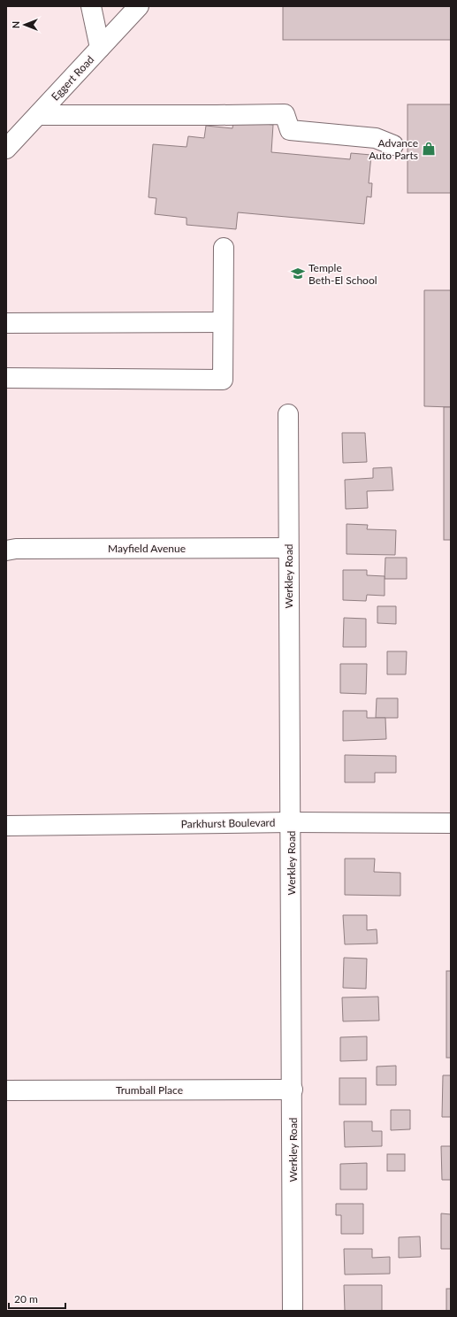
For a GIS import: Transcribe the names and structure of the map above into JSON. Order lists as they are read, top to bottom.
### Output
{
  "streets": {
    "street": [
      "Eggert Road",
      "Mayfield Avenue",
      "Werkley Road",
      "Parkhurst Boulevard",
      "Trumball Place"
    ]
  },
  "crossings": [
    ["Mayfield Avenue", "Werkley Road"],
    ["Werkley Road", "Parkhurst Boulevard"],
    ["Werkley Road", "Trumball Place"]
  ],
  "places": {
    "shop": ["Advance Auto Parts"],
    "school or university": ["Temple Beth-El School"]
  },
  "scale_bar": "20 m",
  "north": "left"
}
